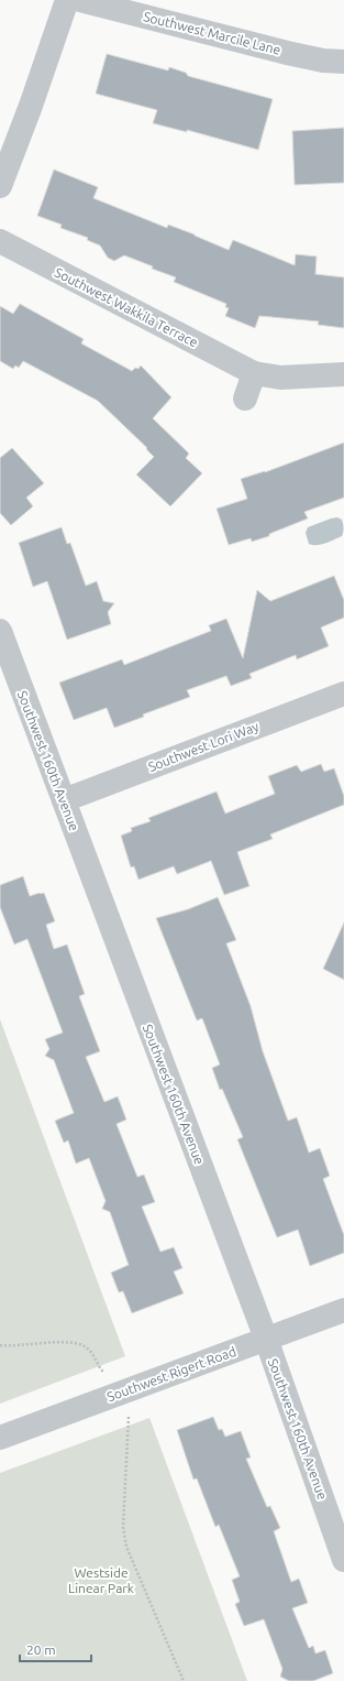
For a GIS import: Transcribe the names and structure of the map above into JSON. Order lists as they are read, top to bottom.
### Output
{
  "streets": {
    "street": [
      "Southwest Marcile Lane",
      "Southwest Wakkila Terrace",
      "Southwest Lori Way",
      "Southwest 160th Avenue",
      "Southwest Rigert Road"
    ]
  },
  "crossings": [
    ["Southwest Lori Way", "Southwest 160th Avenue"],
    ["Southwest 160th Avenue", "Southwest Rigert Road"]
  ],
  "parks": ["Westside Linear Park"],
  "scale_bar": "20 m"
}
